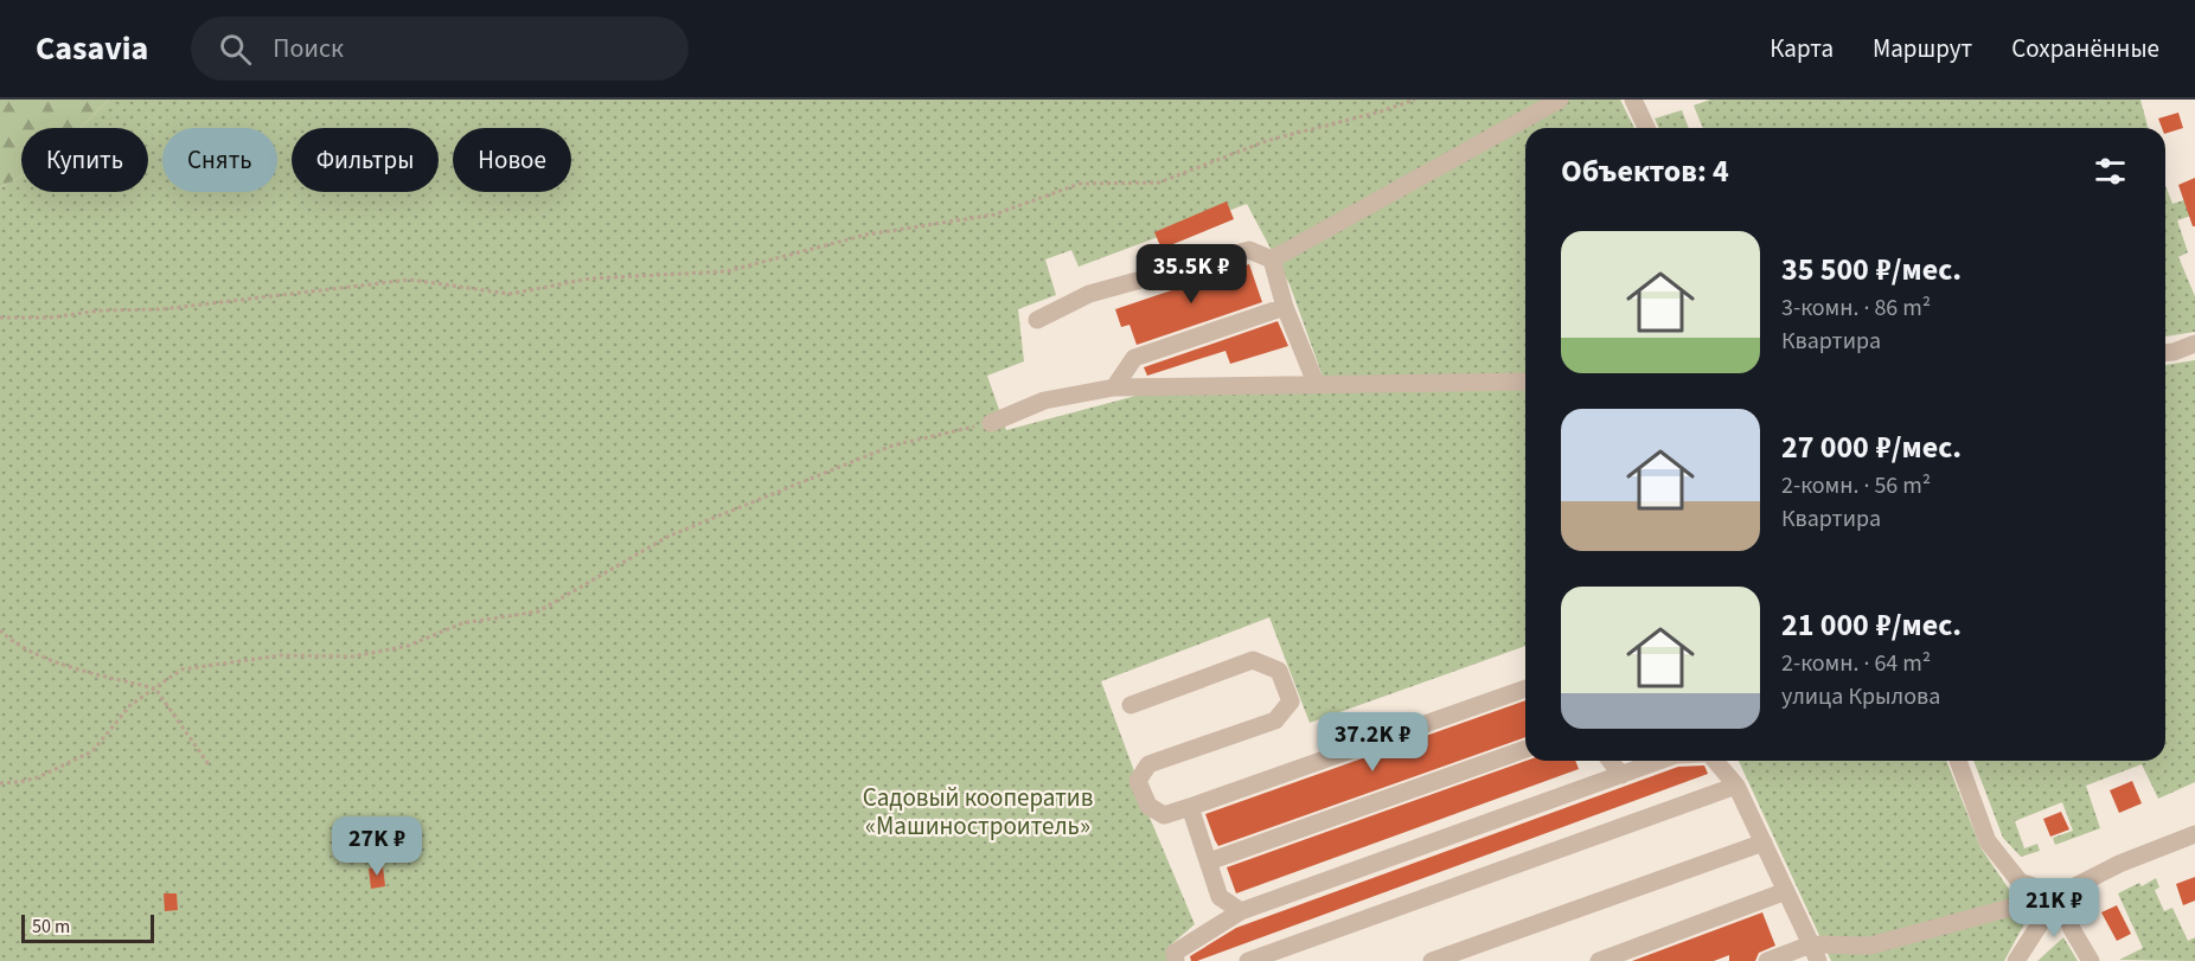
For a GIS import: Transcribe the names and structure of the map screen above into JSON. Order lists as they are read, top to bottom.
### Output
{
  "parks": ["Садовый кооператив «Машиностроитель»"],
  "scale_bar": "50 m",
  "page": {
    "header": "Casavia",
    "search": "Поиск",
    "nav": ["Карта", "Маршрут", "Сохранённые"],
    "chip": [
      "Купить",
      "Снять",
      "Фильтры",
      "Новое"
    ],
    "heading": "Объектов: 4",
    "list": [
      {
        "name": "35 500 ₽/мес.",
        "note": "3-комн. · 86 m² · Квартира"
      },
      {
        "name": "27 000 ₽/мес.",
        "note": "2-комн. · 56 m² · Квартира"
      },
      {
        "name": "21 000 ₽/мес.",
        "note": "2-комн. · 64 m² · улица Крылова"
      }
    ],
    "price": [
      "35.5K ₽",
      "37.2K ₽",
      "27K ₽",
      "21K ₽"
    ],
    "scale": "50 m"
  }
}
